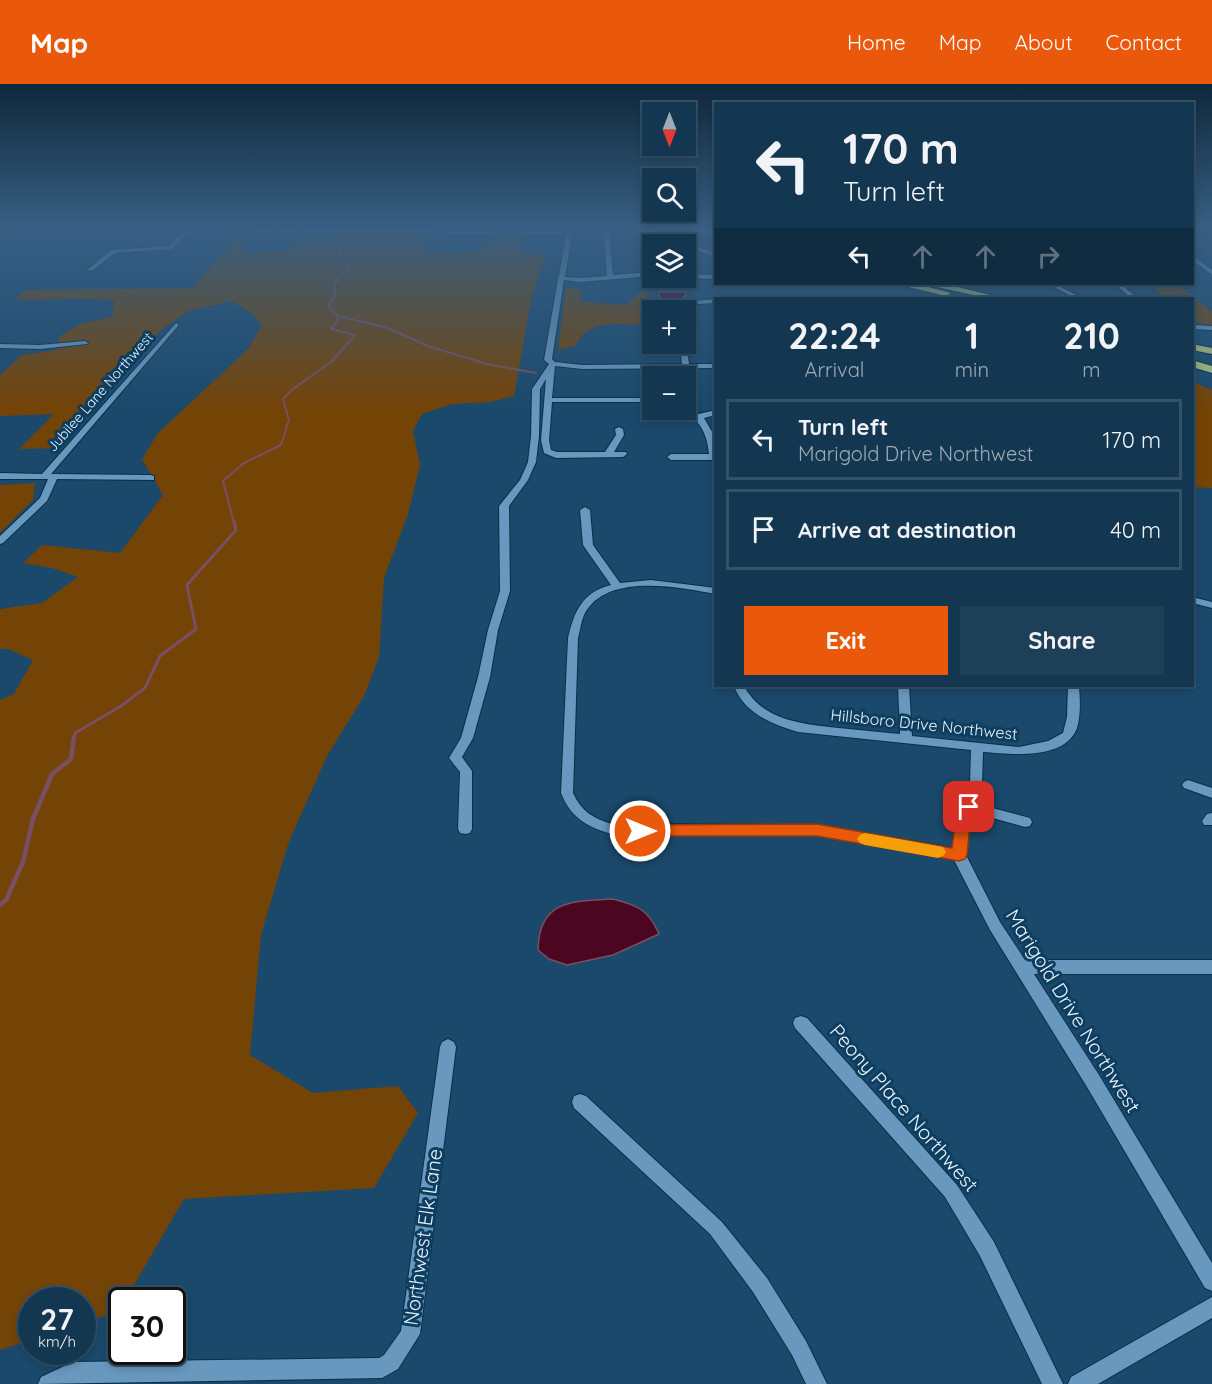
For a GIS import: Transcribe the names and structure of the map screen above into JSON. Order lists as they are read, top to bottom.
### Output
{
  "streets": {
    "street": [
      "Jubilee Lane Northwest",
      "Hillsboro Drive Northwest",
      "Marigold Drive Northwest",
      "Peony Place Northwest",
      "Northwest Elk Lane"
    ]
  },
  "north": "bottom",
  "page": {
    "header": "Map",
    "nav": [
      "Home",
      "Map",
      "About",
      "Contact"
    ],
    "map_buttons": ["+", "−"],
    "turn": ["170 m", "Turn left"],
    "eta": [
      "22:24",
      "Arrival",
      "1",
      "min",
      "210",
      "m"
    ],
    "list": [
      {
        "name": "Turn left",
        "note": "Marigold Drive Northwest",
        "value": "170 m"
      },
      {
        "name": "Arrive at destination",
        "value": "40 m"
      }
    ],
    "buttons": ["Exit", "Share"],
    "speed": "27 km/h",
    "limit": "30"
  }
}
